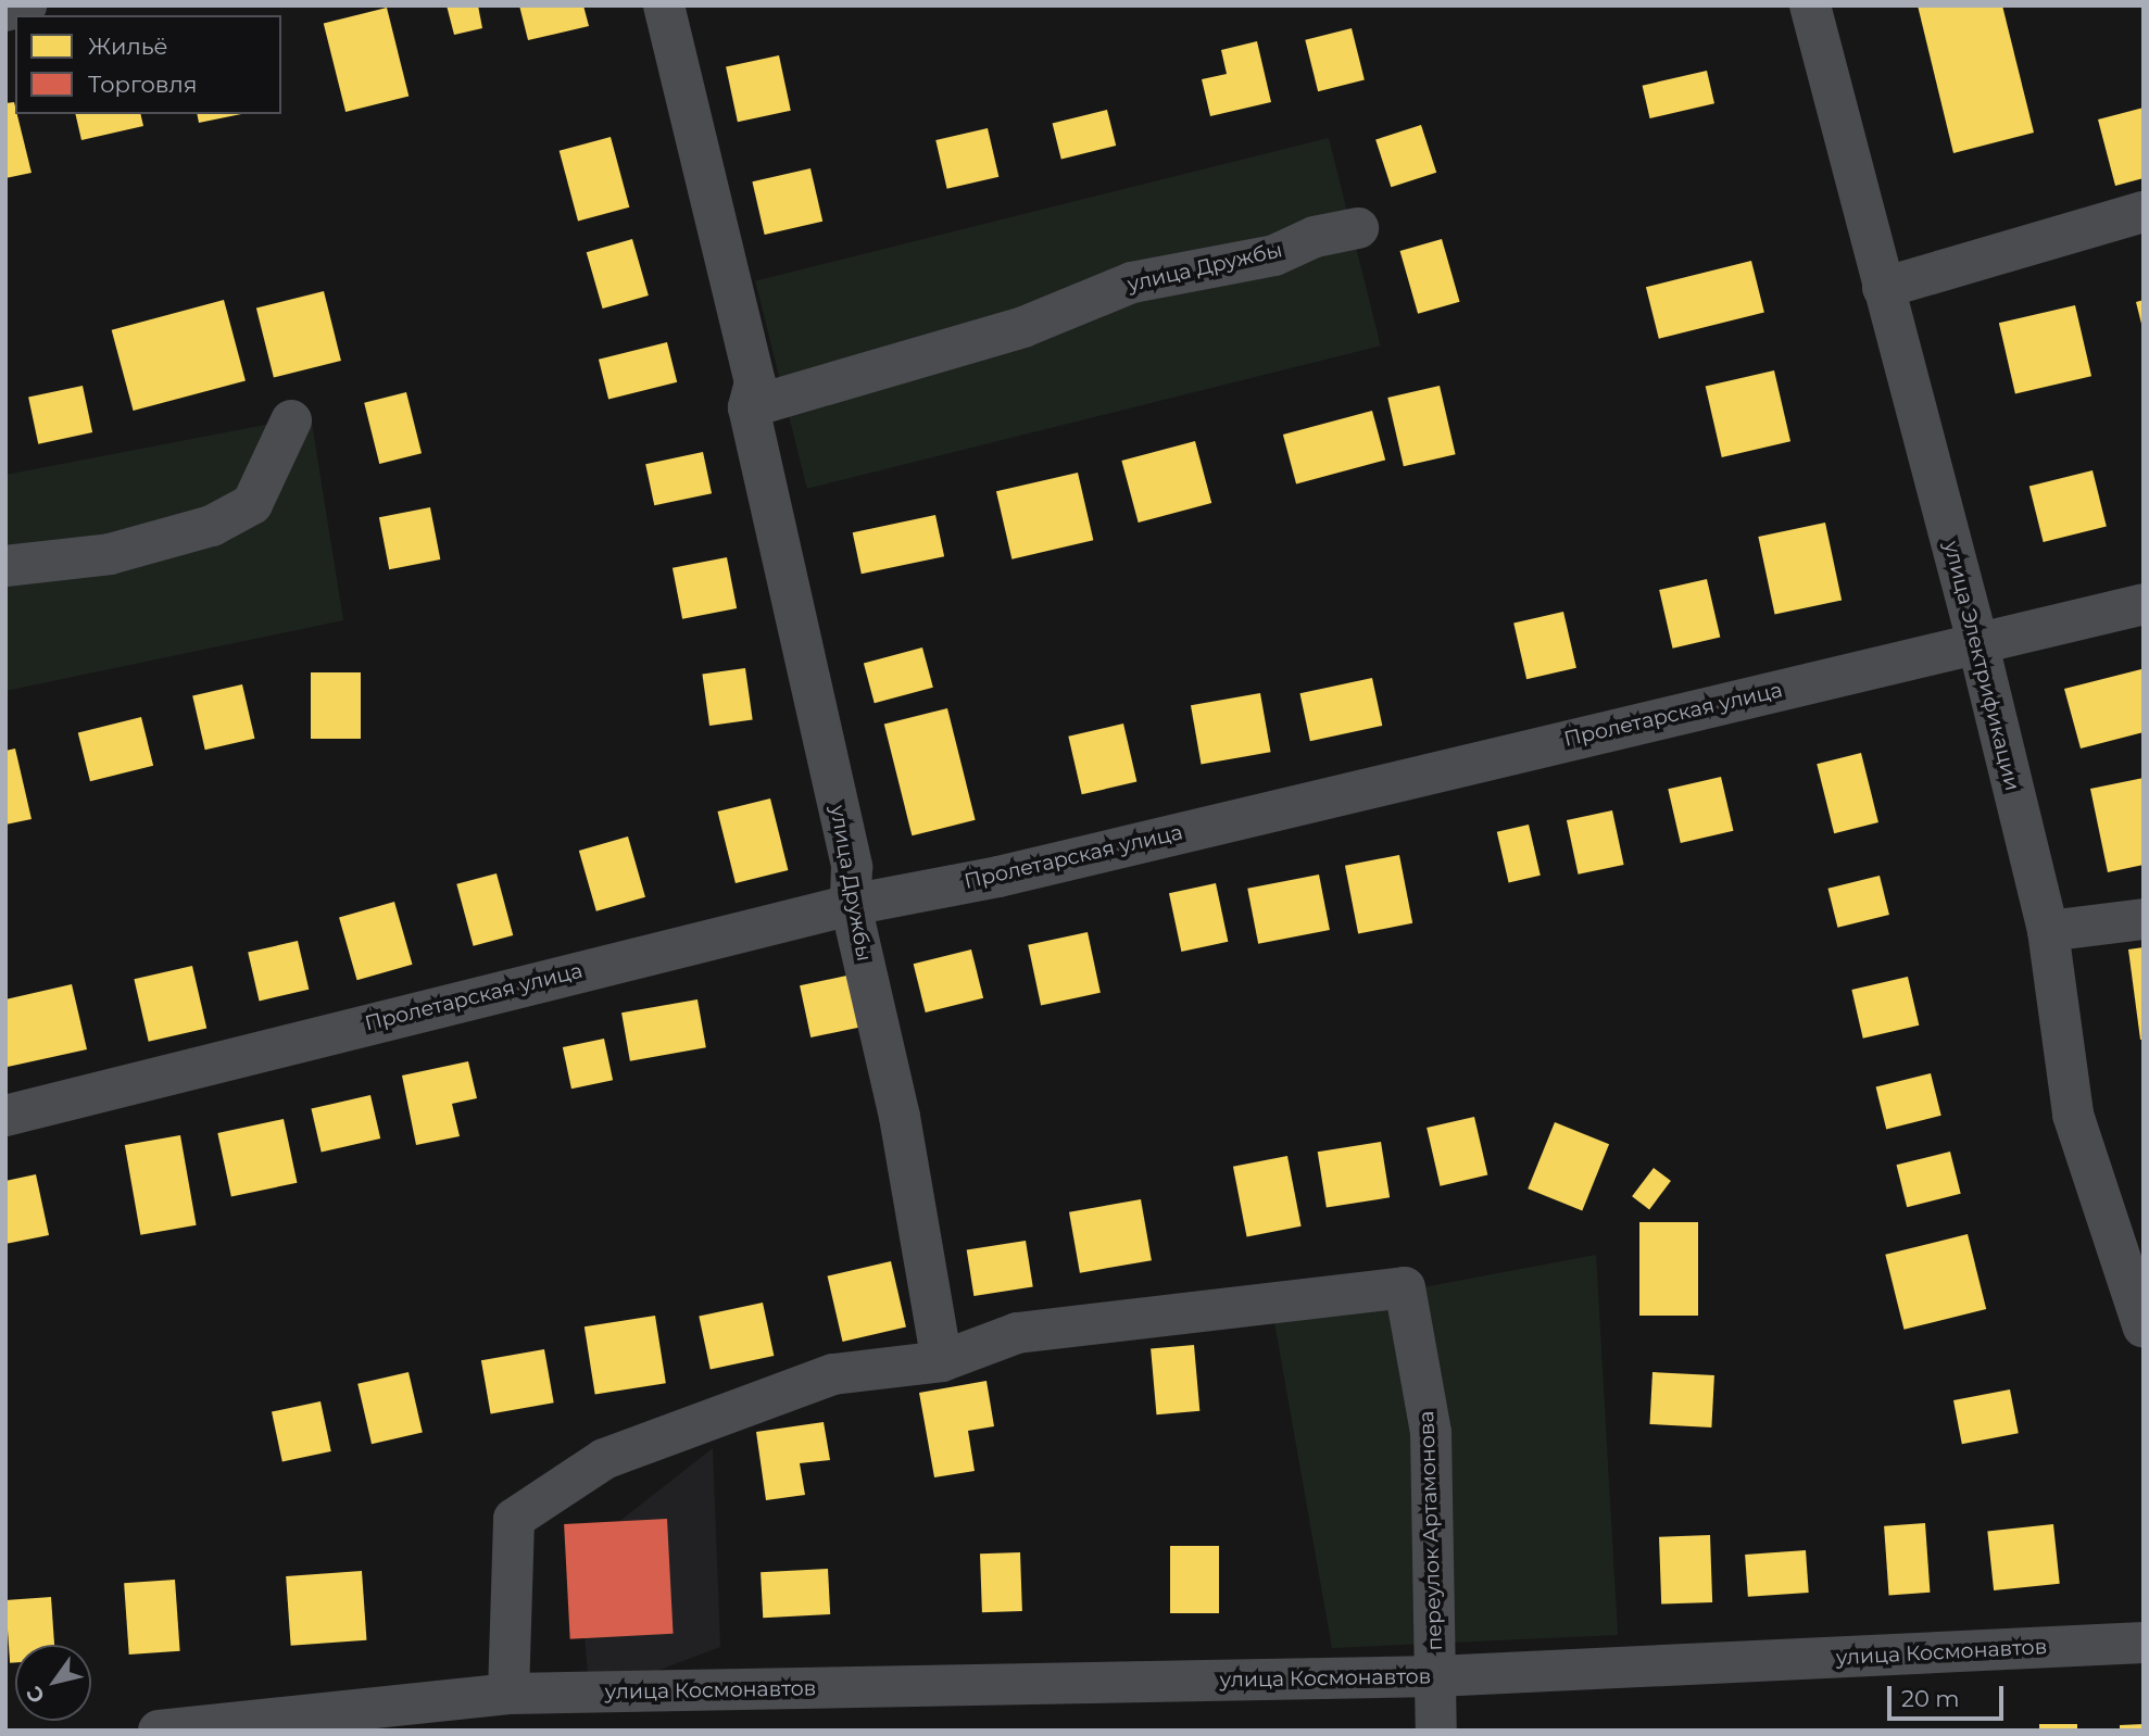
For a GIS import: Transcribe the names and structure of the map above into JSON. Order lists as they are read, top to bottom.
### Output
{
  "streets": {
    "street": [
      "улица Дружбы",
      "улица Электрификации",
      "Пролетарская улица",
      "переулок Артамонова",
      "улица Космонавтов"
    ]
  },
  "crossings": [
    ["улица Дружбы", "Пролетарская улица"],
    ["улица Дружбы", "переулок Артамонова"],
    ["улица Электрификации", "Пролетарская улица"],
    ["переулок Артамонова", "улица Космонавтов"]
  ],
  "legend": ["Жильё", "Торговля"],
  "scale_bar": "20 m",
  "north": "bottom left"
}
